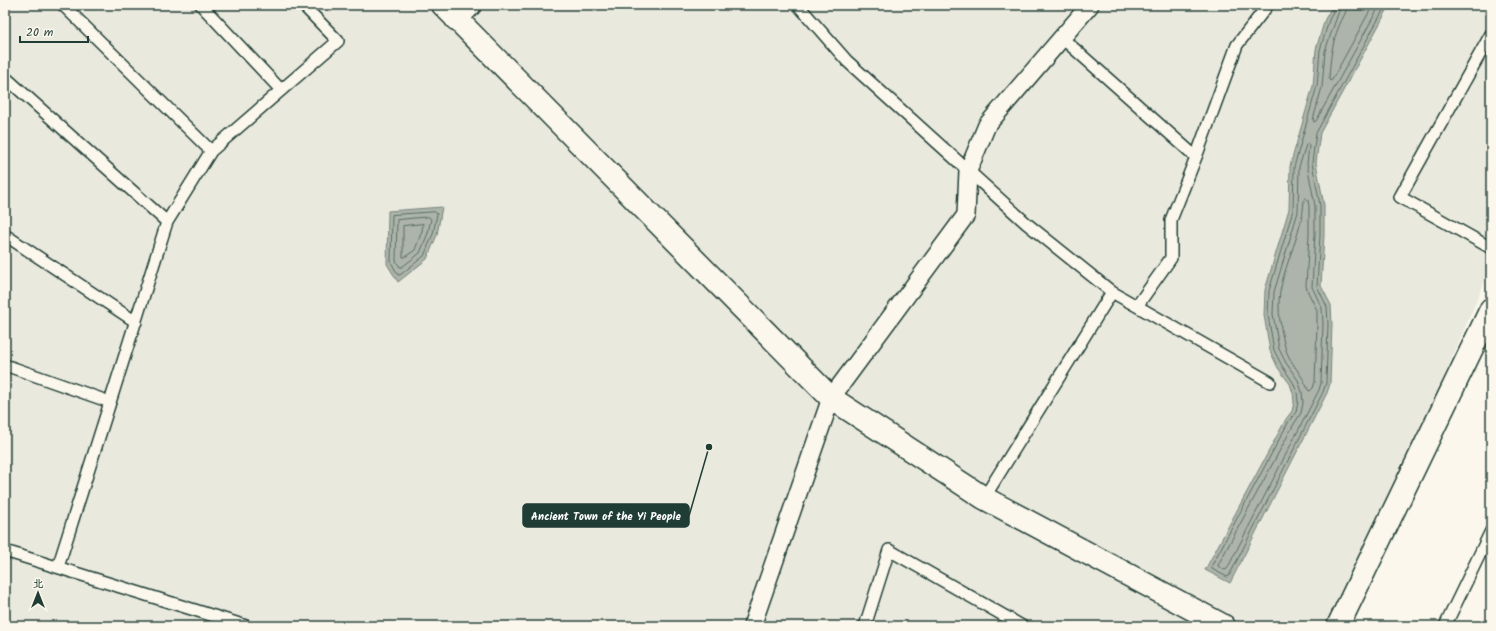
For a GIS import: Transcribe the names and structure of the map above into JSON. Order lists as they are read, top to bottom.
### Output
{
  "places": ["Ancient Town of the Yi People"],
  "scale_bar": "20 m",
  "north": "top"
}
